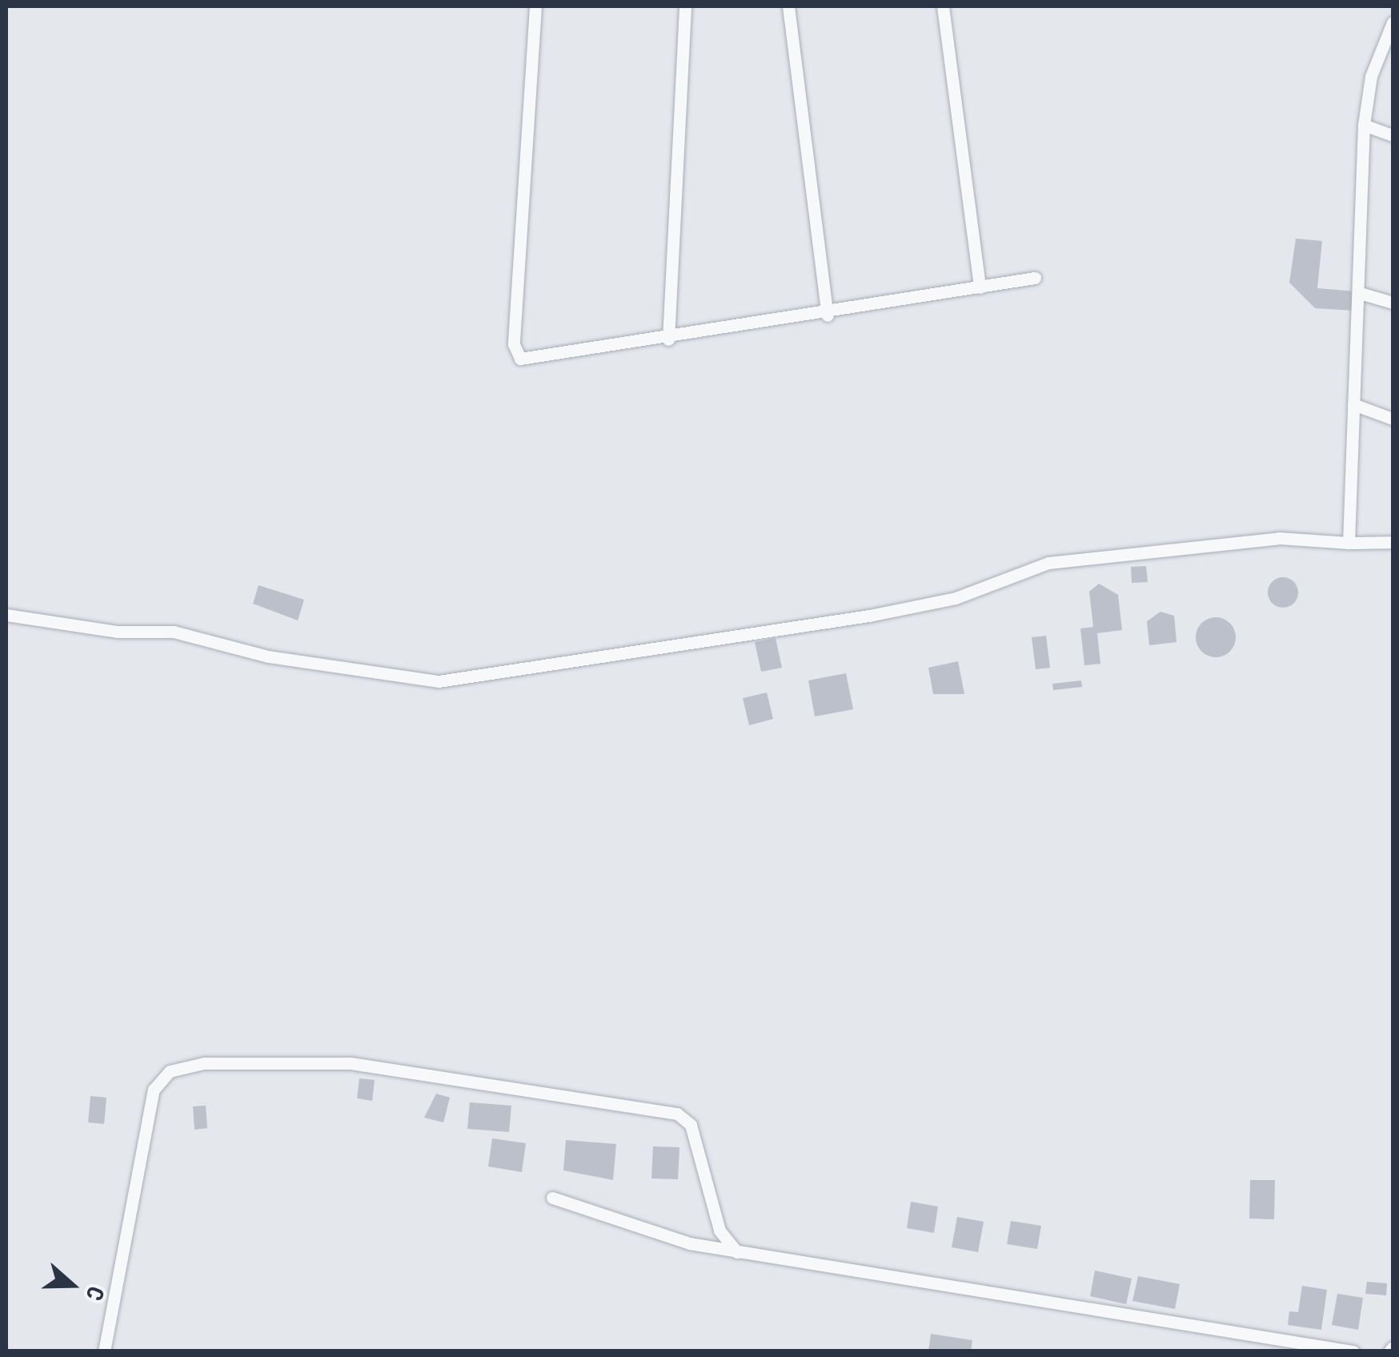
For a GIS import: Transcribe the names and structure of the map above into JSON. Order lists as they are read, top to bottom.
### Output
{
  "north": "right"
}
